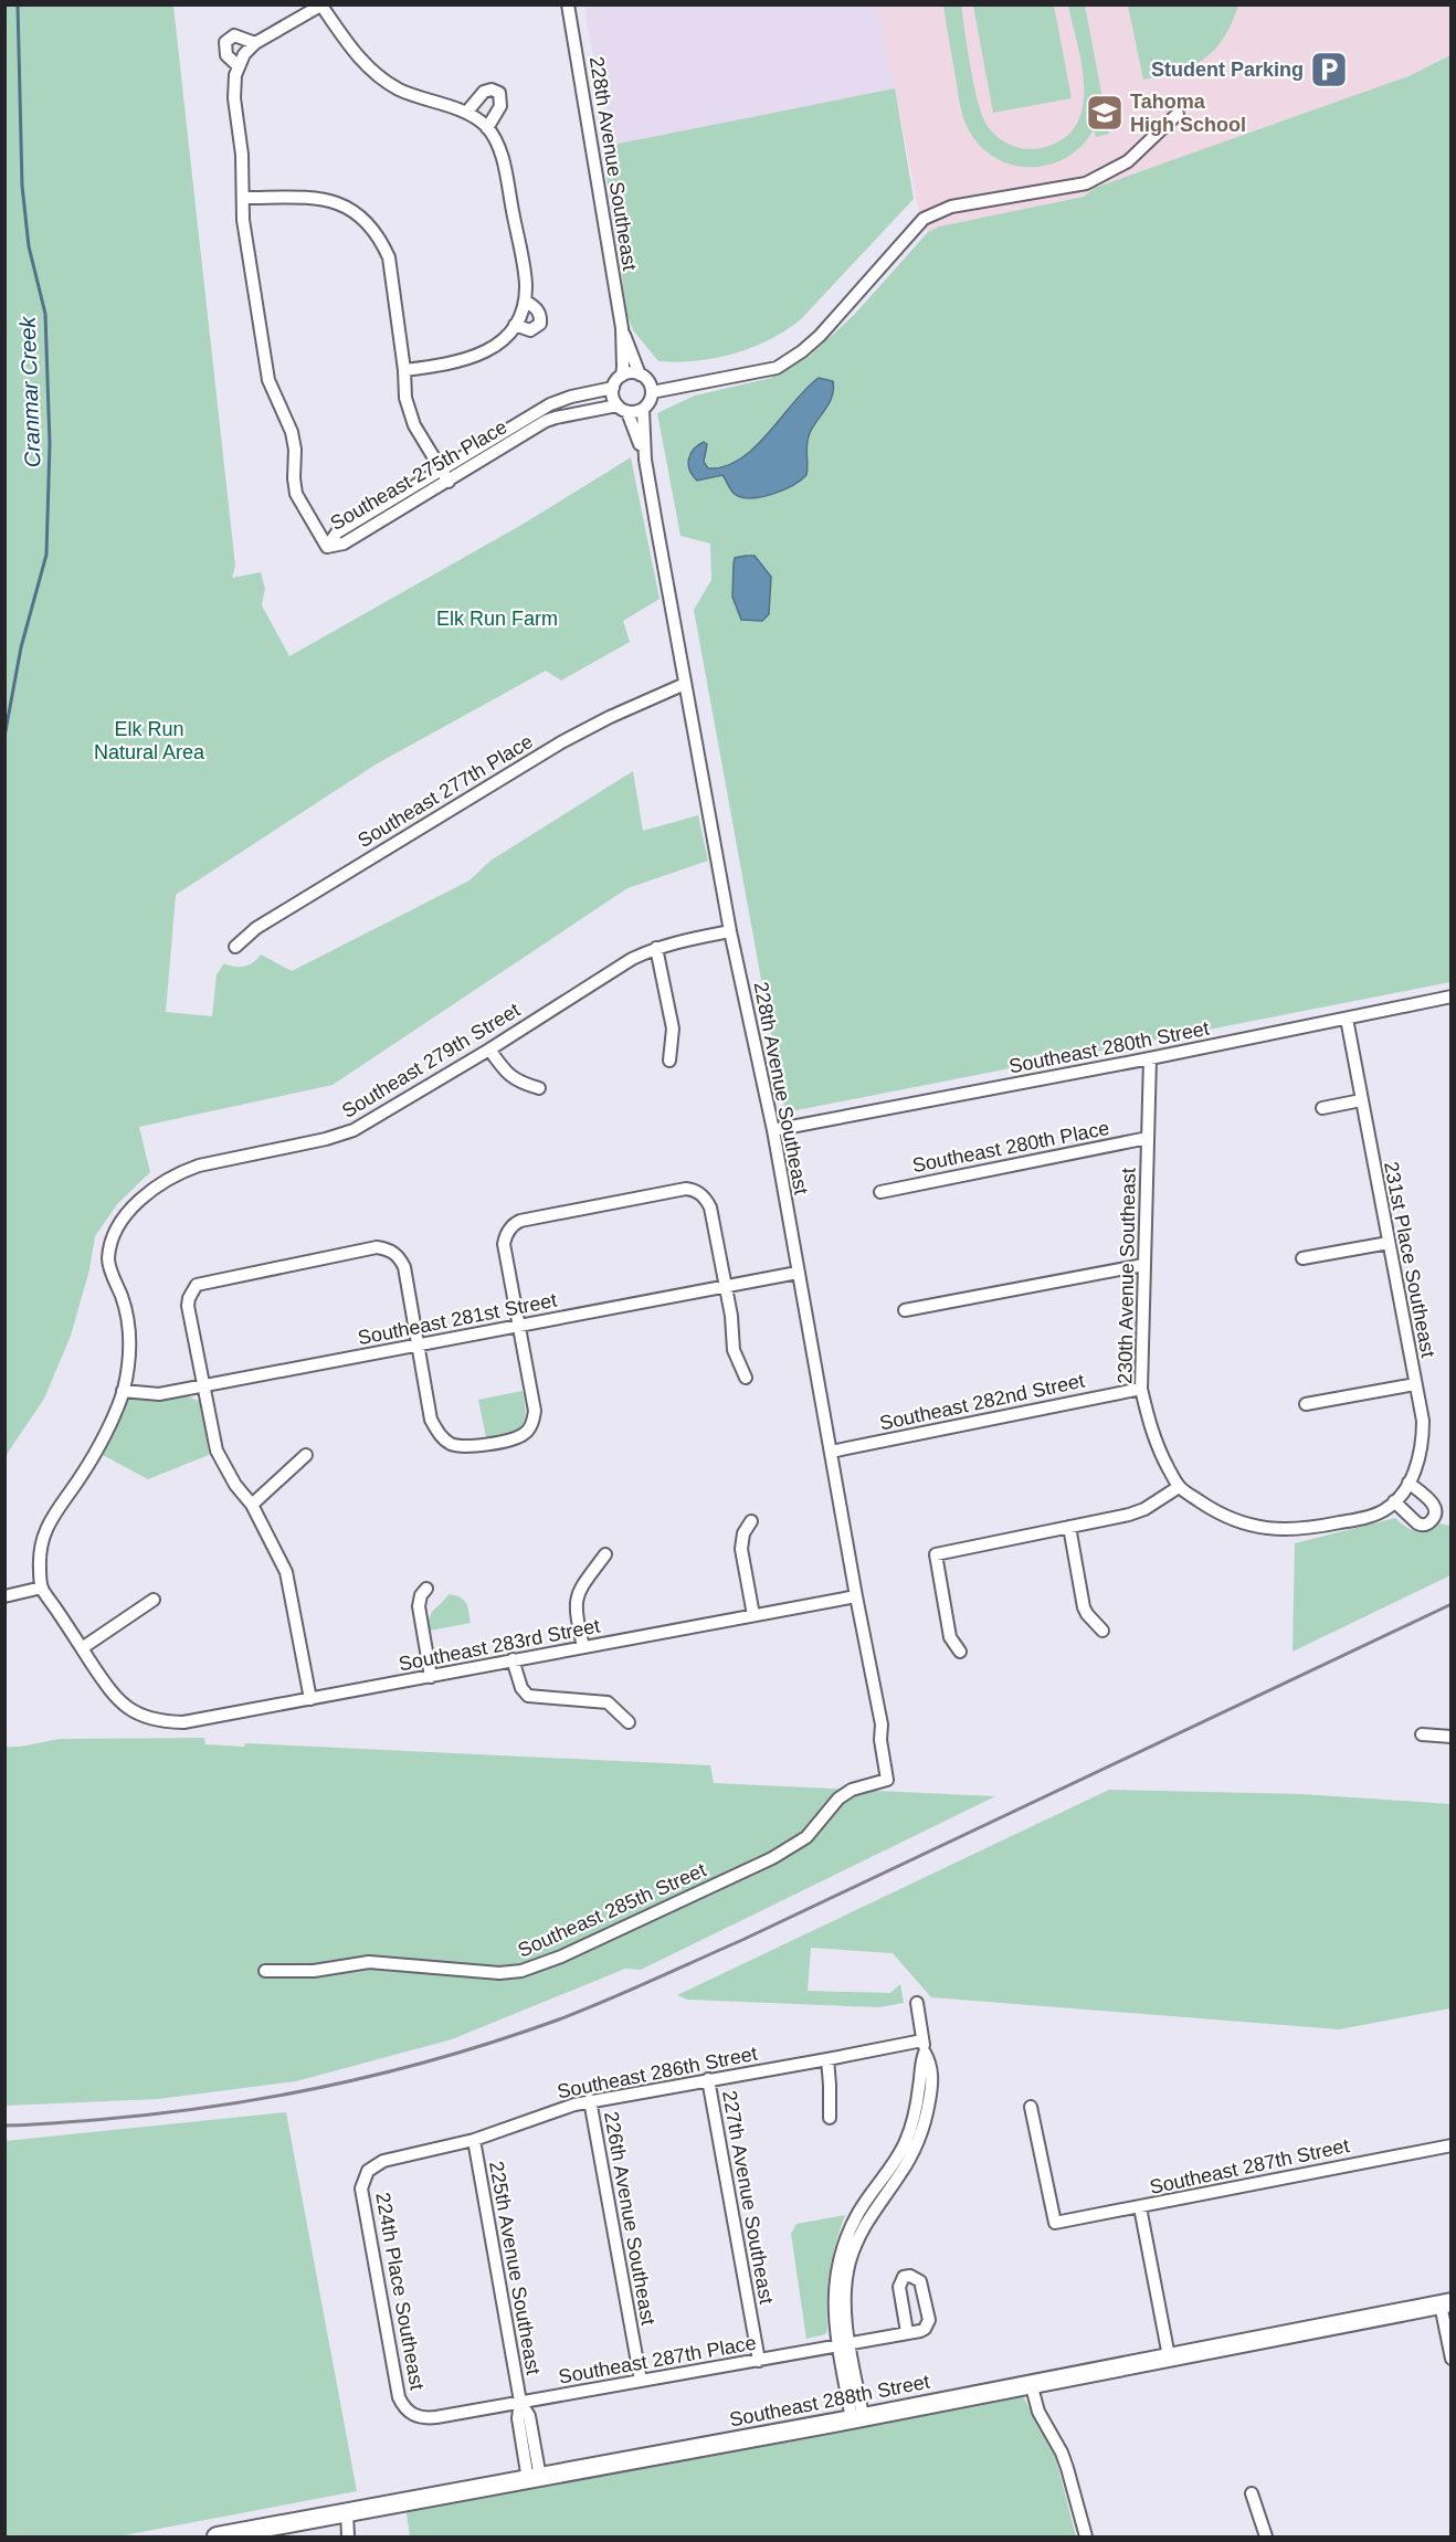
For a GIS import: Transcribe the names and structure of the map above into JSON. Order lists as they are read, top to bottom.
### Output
{
  "streets": {
    "street": [
      "228th Avenue Southeast",
      "Southeast 275th Place",
      "Southeast 277th Place",
      "Southeast 280th Street",
      "Southeast 279th Street",
      "Southeast 280th Place",
      "231st Place Southeast",
      "230th Avenue Southeast",
      "Southeast 281st Street",
      "Southeast 282nd Street",
      "Southeast 283rd Street",
      "Southeast 285th Street",
      "Southeast 286th Street",
      "Southeast 287th Street",
      "227th Avenue Southeast",
      "226th Avenue Southeast",
      "225th Avenue Southeast",
      "224th Place Southeast",
      "Southeast 287th Place",
      "Southeast 288th Street"
    ]
  },
  "crossings": [
    ["228th Avenue Southeast", "Southeast 275th Place"],
    ["228th Avenue Southeast", "Southeast 277th Place"],
    ["228th Avenue Southeast", "Southeast 280th Street"],
    ["228th Avenue Southeast", "Southeast 279th Street"],
    ["228th Avenue Southeast", "Southeast 281st Street"],
    ["228th Avenue Southeast", "Southeast 282nd Street"],
    ["228th Avenue Southeast", "Southeast 283rd Street"],
    ["228th Avenue Southeast", "Southeast 285th Street"],
    ["Southeast 280th Street", "231st Place Southeast"],
    ["Southeast 280th Street", "230th Avenue Southeast"],
    ["Southeast 279th Street", "Southeast 281st Street"],
    ["Southeast 280th Place", "230th Avenue Southeast"],
    ["230th Avenue Southeast", "Southeast 282nd Street"],
    ["Southeast 286th Street", "227th Avenue Southeast"],
    ["Southeast 286th Street", "226th Avenue Southeast"],
    ["Southeast 286th Street", "225th Avenue Southeast"],
    ["Southeast 286th Street", "224th Place Southeast"],
    ["227th Avenue Southeast", "Southeast 287th Place"],
    ["226th Avenue Southeast", "Southeast 287th Place"],
    ["225th Avenue Southeast", "Southeast 287th Place"],
    ["225th Avenue Southeast", "Southeast 288th Street"],
    ["224th Place Southeast", "Southeast 287th Place"]
  ],
  "water": ["Cranmar Creek"],
  "parks": ["Elk Run Farm", "Elk Run Natural Area"],
  "places": {
    "parking": ["Student Parking"],
    "school or university": ["Tahoma High School"]
  }
}
